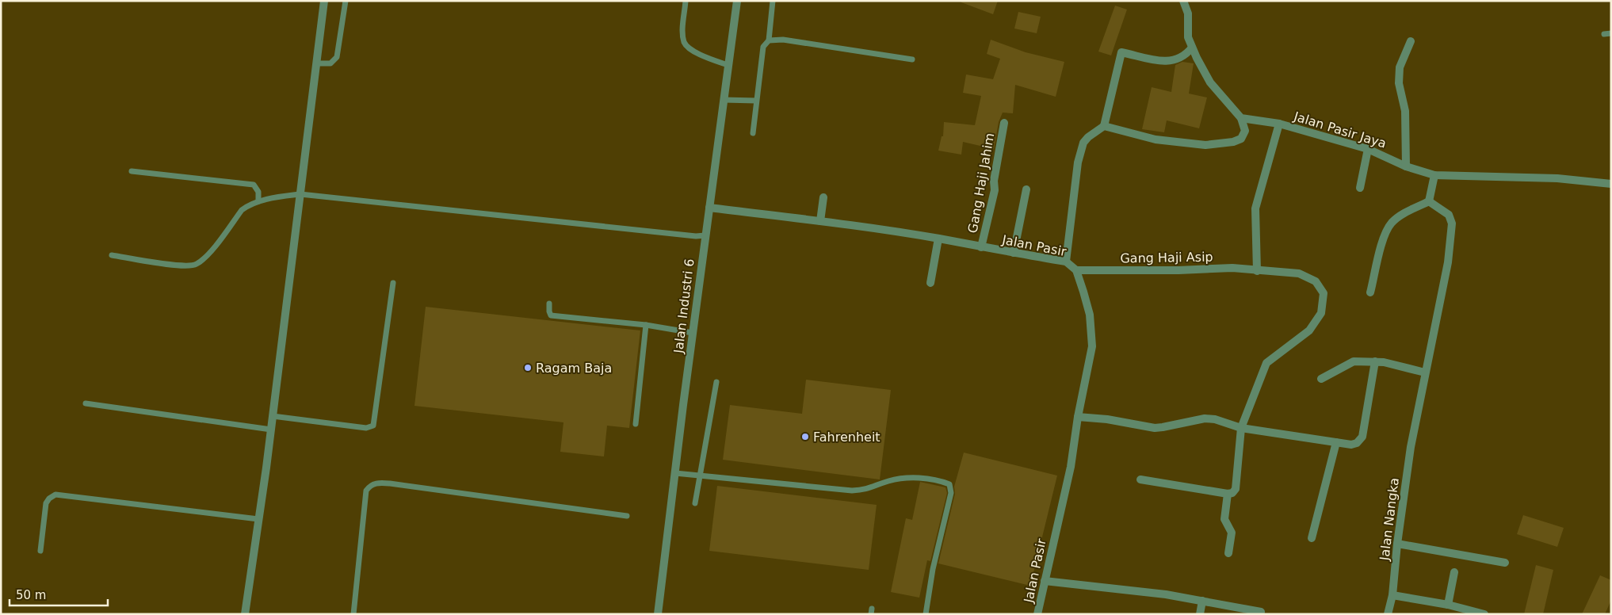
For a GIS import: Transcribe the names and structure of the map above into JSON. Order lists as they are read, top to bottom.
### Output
{
  "streets": {
    "street": [
      "Jalan Pasir Jaya",
      "Gang Haji Jahim",
      "Jalan Pasir",
      "Gang Haji Asip",
      "Jalan Industri 6",
      "Jalan Nangka"
    ]
  },
  "crossings": [
    ["Gang Haji Jahim", "Jalan Pasir"],
    ["Jalan Pasir", "Gang Haji Asip"],
    ["Jalan Pasir", "Jalan Industri 6"]
  ],
  "places": ["Ragam Baja", "Fahrenheit"],
  "scale_bar": "50 m"
}
